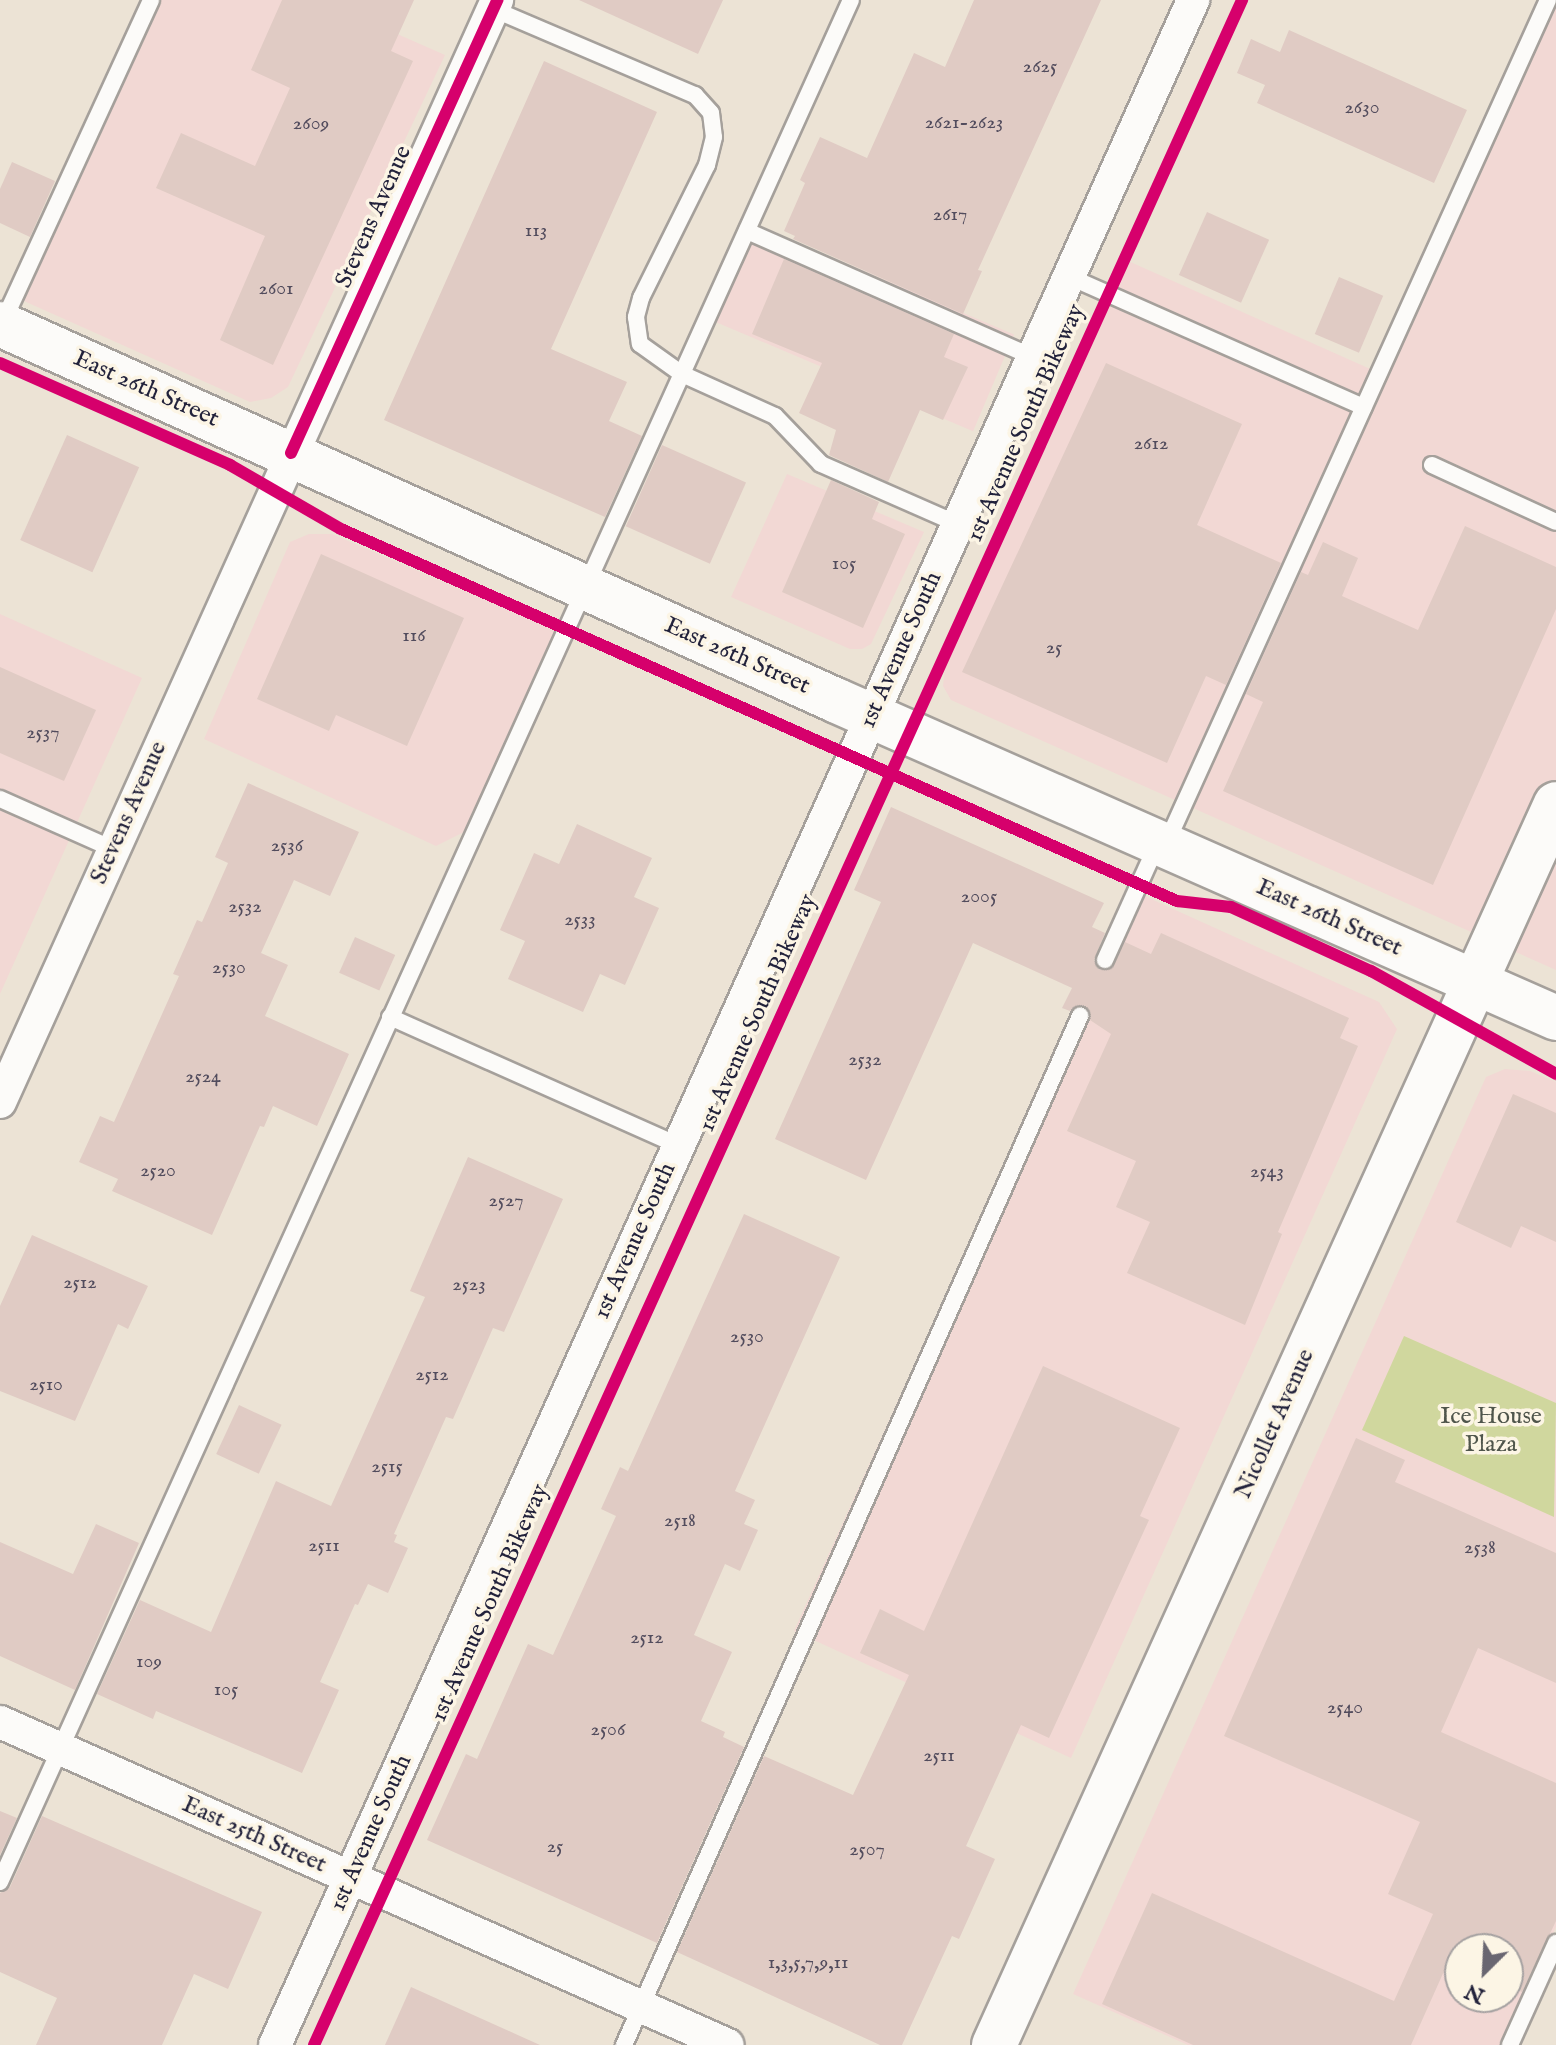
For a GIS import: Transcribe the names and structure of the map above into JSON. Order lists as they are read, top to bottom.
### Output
{
  "streets": {
    "street": [
      "Stevens Avenue",
      "East 26th Street",
      "1st Avenue South",
      "Nicollet Avenue",
      "East 25th Street"
    ],
    "cycle path": ["1st Avenue South Bikeway"]
  },
  "crossings": [
    ["Stevens Avenue", "East 26th Street"],
    ["East 26th Street", "1st Avenue South"],
    ["East 26th Street", "Nicollet Avenue"],
    ["1st Avenue South", "East 25th Street"]
  ],
  "parks": ["Ice House Plaza"],
  "house_numbers": [
    "2625",
    "2630",
    "2621-2623",
    "2609",
    "2617",
    "113",
    "2601",
    "2612",
    "105",
    "116",
    "25",
    "2537",
    "2536",
    "2005",
    "2532",
    "2533",
    "2530",
    "2532",
    "2524",
    "2520",
    "2543",
    "2527",
    "2512",
    "2523",
    "2530",
    "2512",
    "2510",
    "2515",
    "2518",
    "2511",
    "2538",
    "2512",
    "109",
    "105",
    "2540",
    "2506",
    "2511",
    "25",
    "2507",
    "1,3,5,7,9,11"
  ],
  "north": "bottom left"
}
